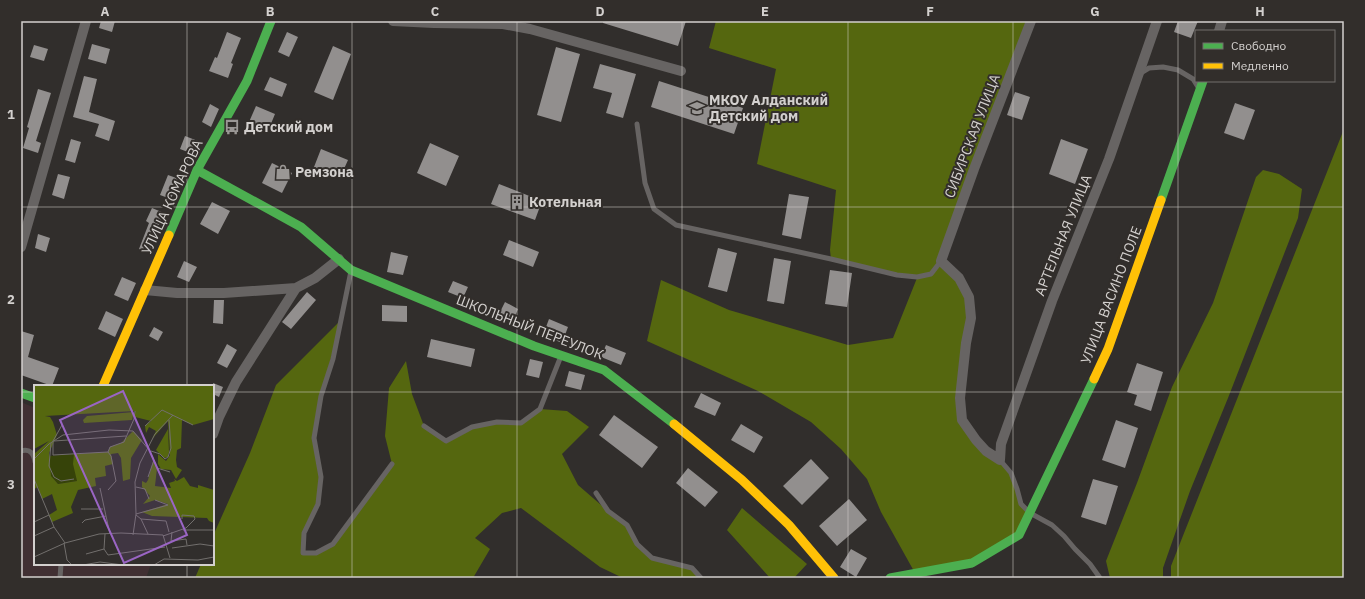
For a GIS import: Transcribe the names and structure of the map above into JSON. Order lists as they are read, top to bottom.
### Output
{
  "streets": {
    "street": [
      "СИБИРСКАЯ УЛИЦА",
      "УЛИЦА КОМАРОВА",
      "АРТЕЛЬНАЯ УЛИЦА",
      "УЛИЦА ВАСИНО ПОЛЕ",
      "ШКОЛЬНЫЙ ПЕРЕУЛОК"
    ]
  },
  "crossings": [
    ["УЛИЦА КОМАРОВА", "ШКОЛЬНЫЙ ПЕРЕУЛОК"]
  ],
  "places": {
    "school or university": ["МКОУ Алданский Детский дом"],
    "bus stop": ["Детский дом"],
    "shop": ["Ремзона"],
    "building": ["Котельная"]
  },
  "legend": ["Свободно", "Медленно"],
  "grid": {
    "columns": [
      "A",
      "B",
      "C",
      "D",
      "E",
      "F",
      "G",
      "H"
    ],
    "rows": ["1", "2", "3"]
  }
}
